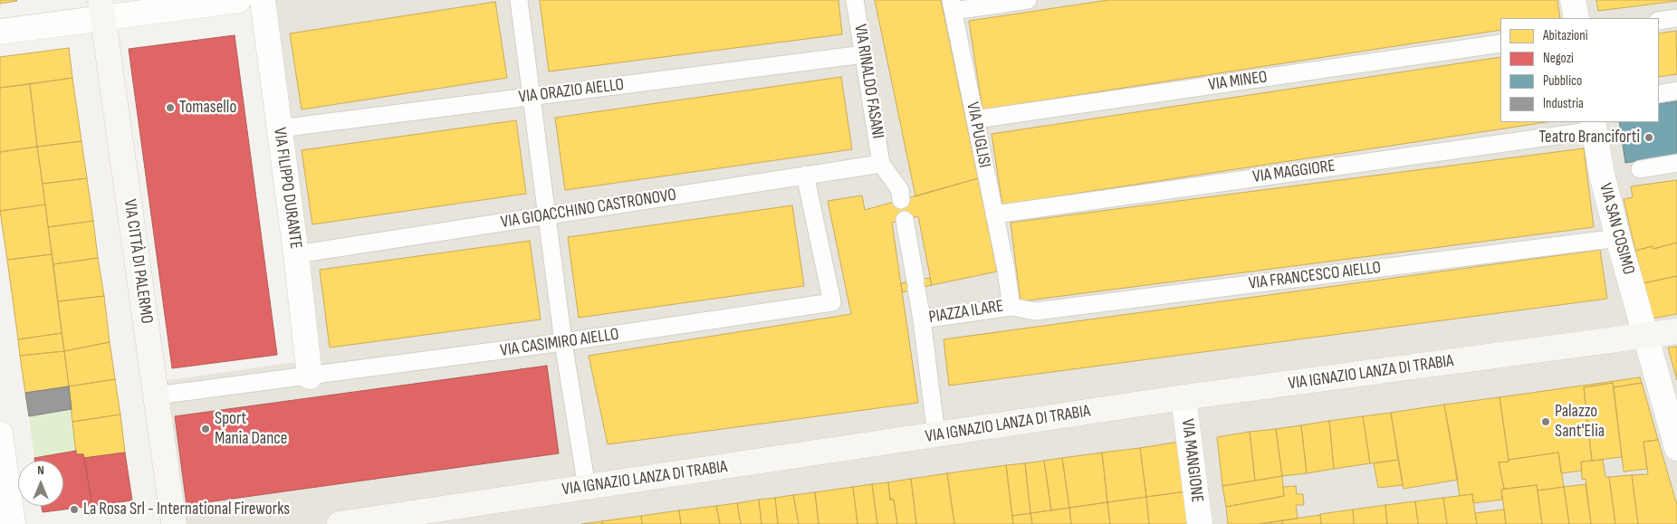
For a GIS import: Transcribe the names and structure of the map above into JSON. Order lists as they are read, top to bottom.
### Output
{
  "streets": {
    "street": [
      "VIA FILIPPO DURANTE",
      "VIA SAN COSIMO",
      "VIA CITTÀ DI PALERMO",
      "VIA IGNAZIO LANZA DI TRABIA",
      "VIA MANGIONE"
    ],
    "lane": [
      "VIA RINALDO FASANI",
      "VIA MINEO",
      "VIA ORAZIO AIELLO",
      "VIA PUGLISI",
      "VIA MAGGIORE",
      "VIA GIOACCHINO CASTRONOVO",
      "VIA FRANCESCO AIELLO",
      "PIAZZA ILARE",
      "VIA CASIMIRO AIELLO"
    ]
  },
  "crossings": [
    ["VIA RINALDO FASANI", "VIA ORAZIO AIELLO"],
    ["VIA RINALDO FASANI", "VIA GIOACCHINO CASTRONOVO"],
    ["VIA MINEO", "VIA PUGLISI"],
    ["VIA ORAZIO AIELLO", "VIA FILIPPO DURANTE"],
    ["VIA PUGLISI", "VIA MAGGIORE"],
    ["VIA PUGLISI", "PIAZZA ILARE"],
    ["VIA MAGGIORE", "VIA SAN COSIMO"],
    ["VIA FILIPPO DURANTE", "VIA GIOACCHINO CASTRONOVO"],
    ["VIA FILIPPO DURANTE", "VIA CASIMIRO AIELLO"],
    ["VIA GIOACCHINO CASTRONOVO", "VIA CASIMIRO AIELLO"],
    ["VIA SAN COSIMO", "VIA FRANCESCO AIELLO"],
    ["VIA SAN COSIMO", "VIA IGNAZIO LANZA DI TRABIA"],
    ["VIA CITTÀ DI PALERMO", "VIA CASIMIRO AIELLO"],
    ["VIA FRANCESCO AIELLO", "PIAZZA ILARE"],
    ["PIAZZA ILARE", "VIA IGNAZIO LANZA DI TRABIA"],
    ["VIA IGNAZIO LANZA DI TRABIA", "VIA MANGIONE"]
  ],
  "places": [
    "Tomasello",
    "Teatro Branciforti",
    "Palazzo Sant'Elia",
    "Sport Mania Dance",
    "La Rosa Srl - International Fireworks"
  ],
  "legend": [
    "Abitazioni",
    "Negozi",
    "Pubblico",
    "Industria"
  ],
  "north": "top"
}
